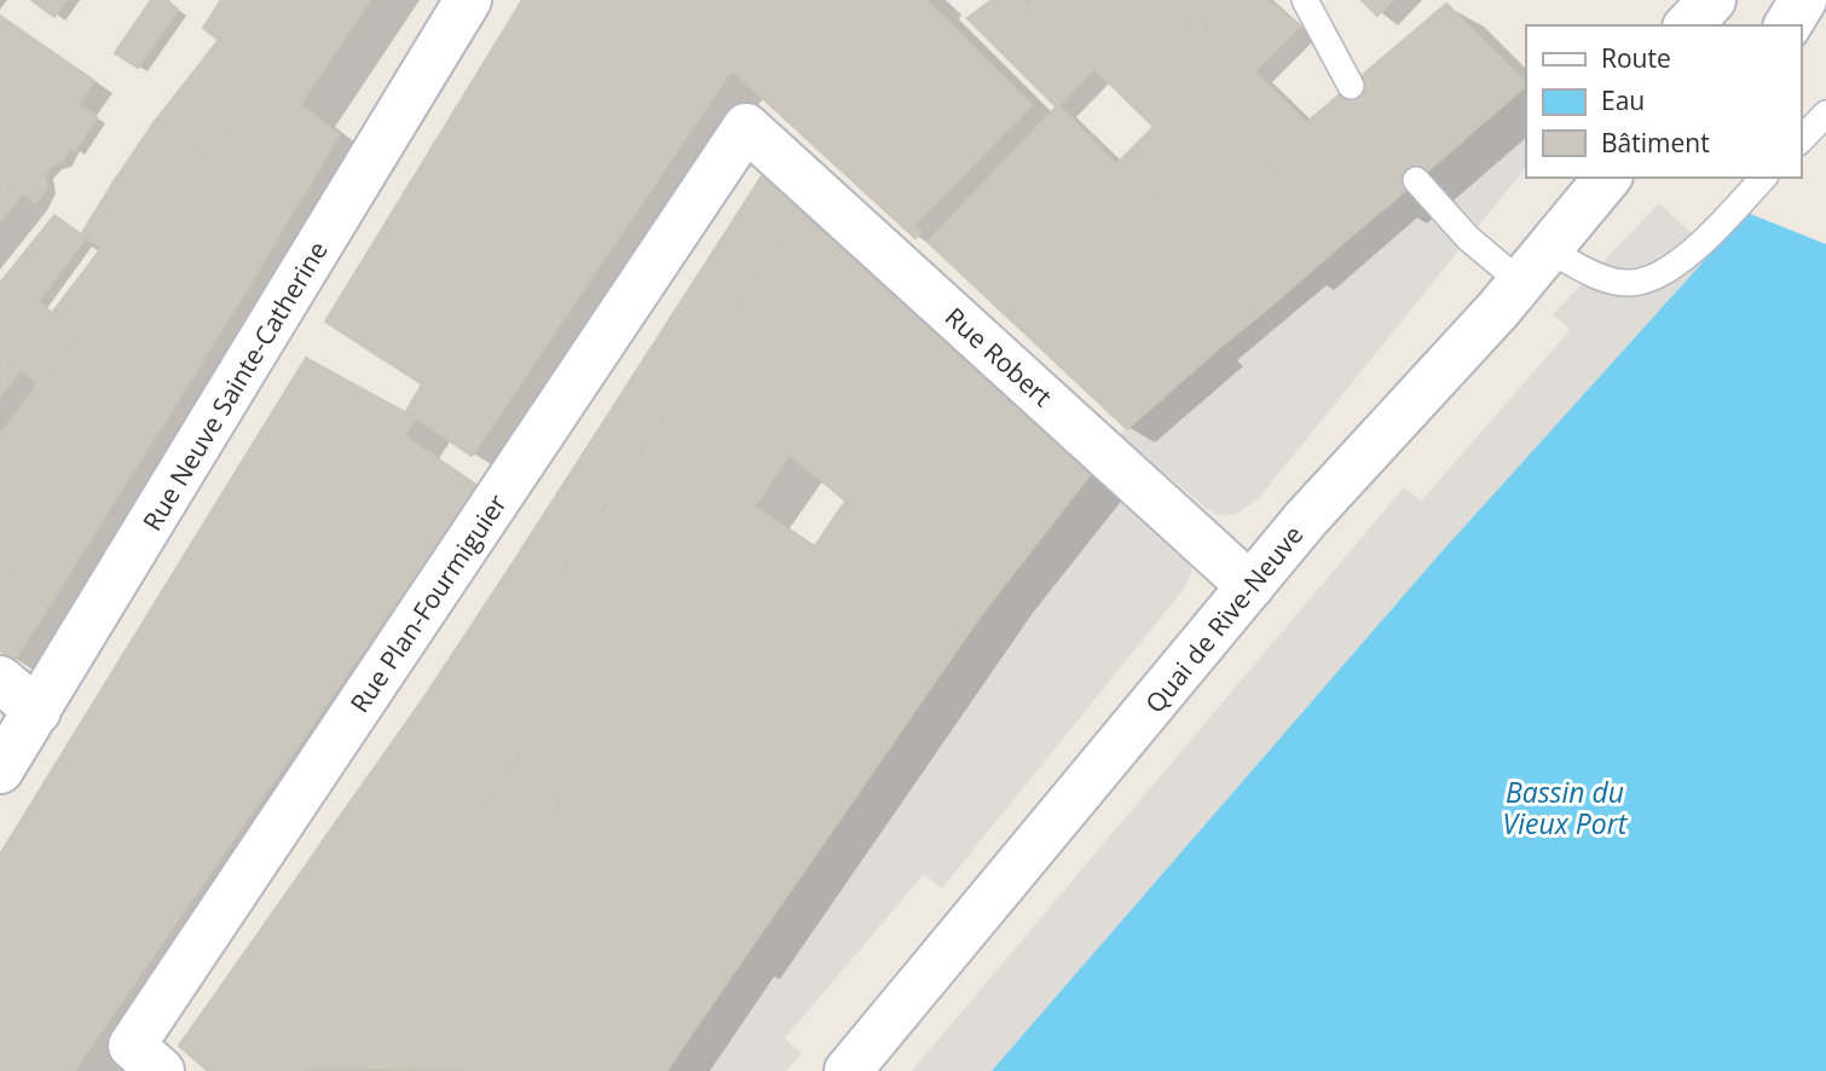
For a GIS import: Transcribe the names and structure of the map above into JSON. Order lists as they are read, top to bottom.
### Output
{
  "streets": {
    "street": [
      "Rue Robert",
      "Rue Neuve Sainte-Catherine",
      "Rue Plan-Fourmiguier",
      "Quai de Rive-Neuve"
    ]
  },
  "crossings": [
    ["Rue Robert", "Rue Plan-Fourmiguier"],
    ["Rue Robert", "Quai de Rive-Neuve"]
  ],
  "water": ["Bassin du Vieux Port"],
  "legend": ["Route", "Eau", "Bâtiment"]
}
